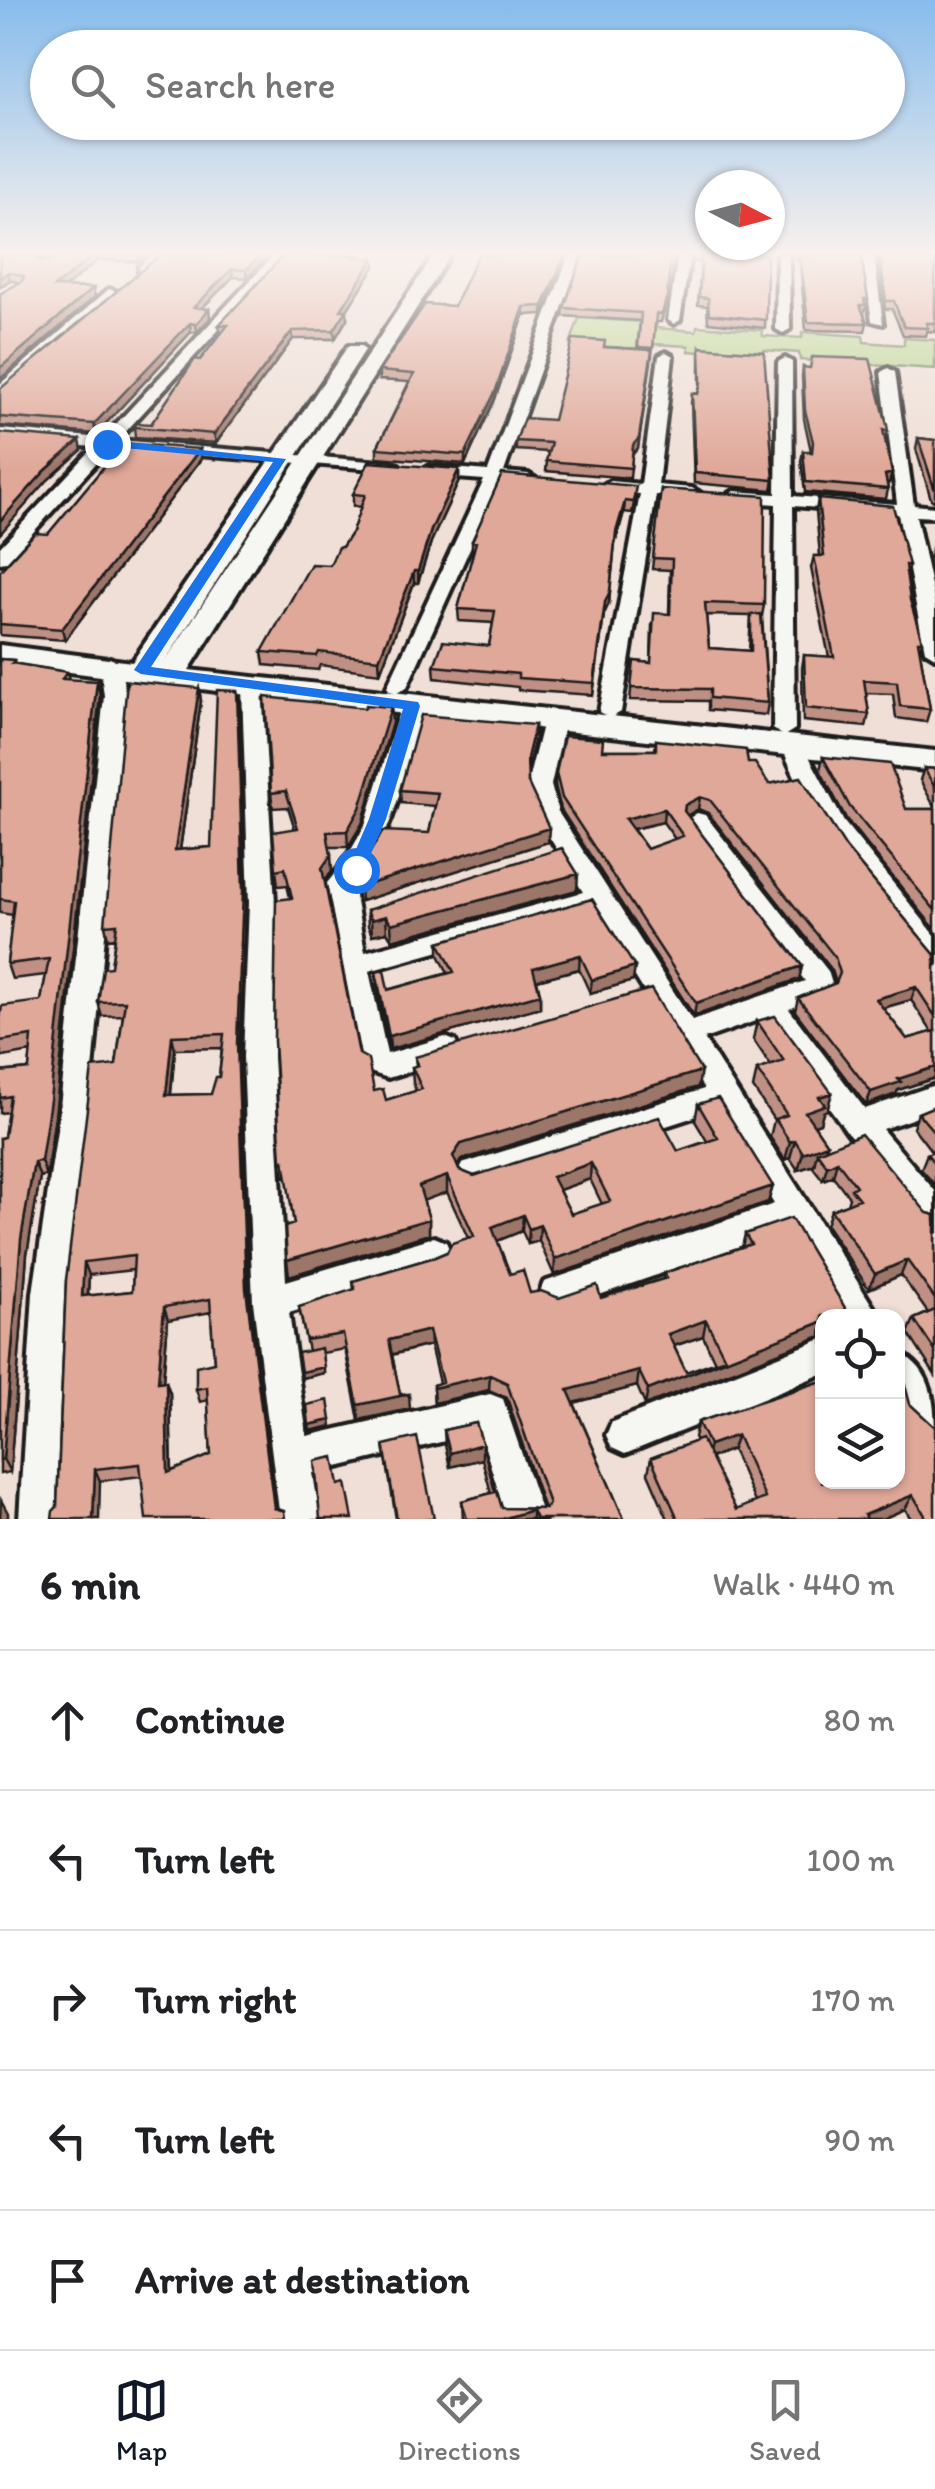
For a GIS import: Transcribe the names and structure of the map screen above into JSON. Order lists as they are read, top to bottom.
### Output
{
  "north": "right",
  "page": {
    "search": "Search here",
    "heading": ["6 min", "Walk · 440 m"],
    "list": [
      ["Continue", "80 m"],
      ["Turn left", "100 m"],
      ["Turn right", "170 m"],
      ["Turn left", "90 m"],
      "Arrive at destination"
    ],
    "nav": ["Map", "Directions", "Saved"]
  }
}
